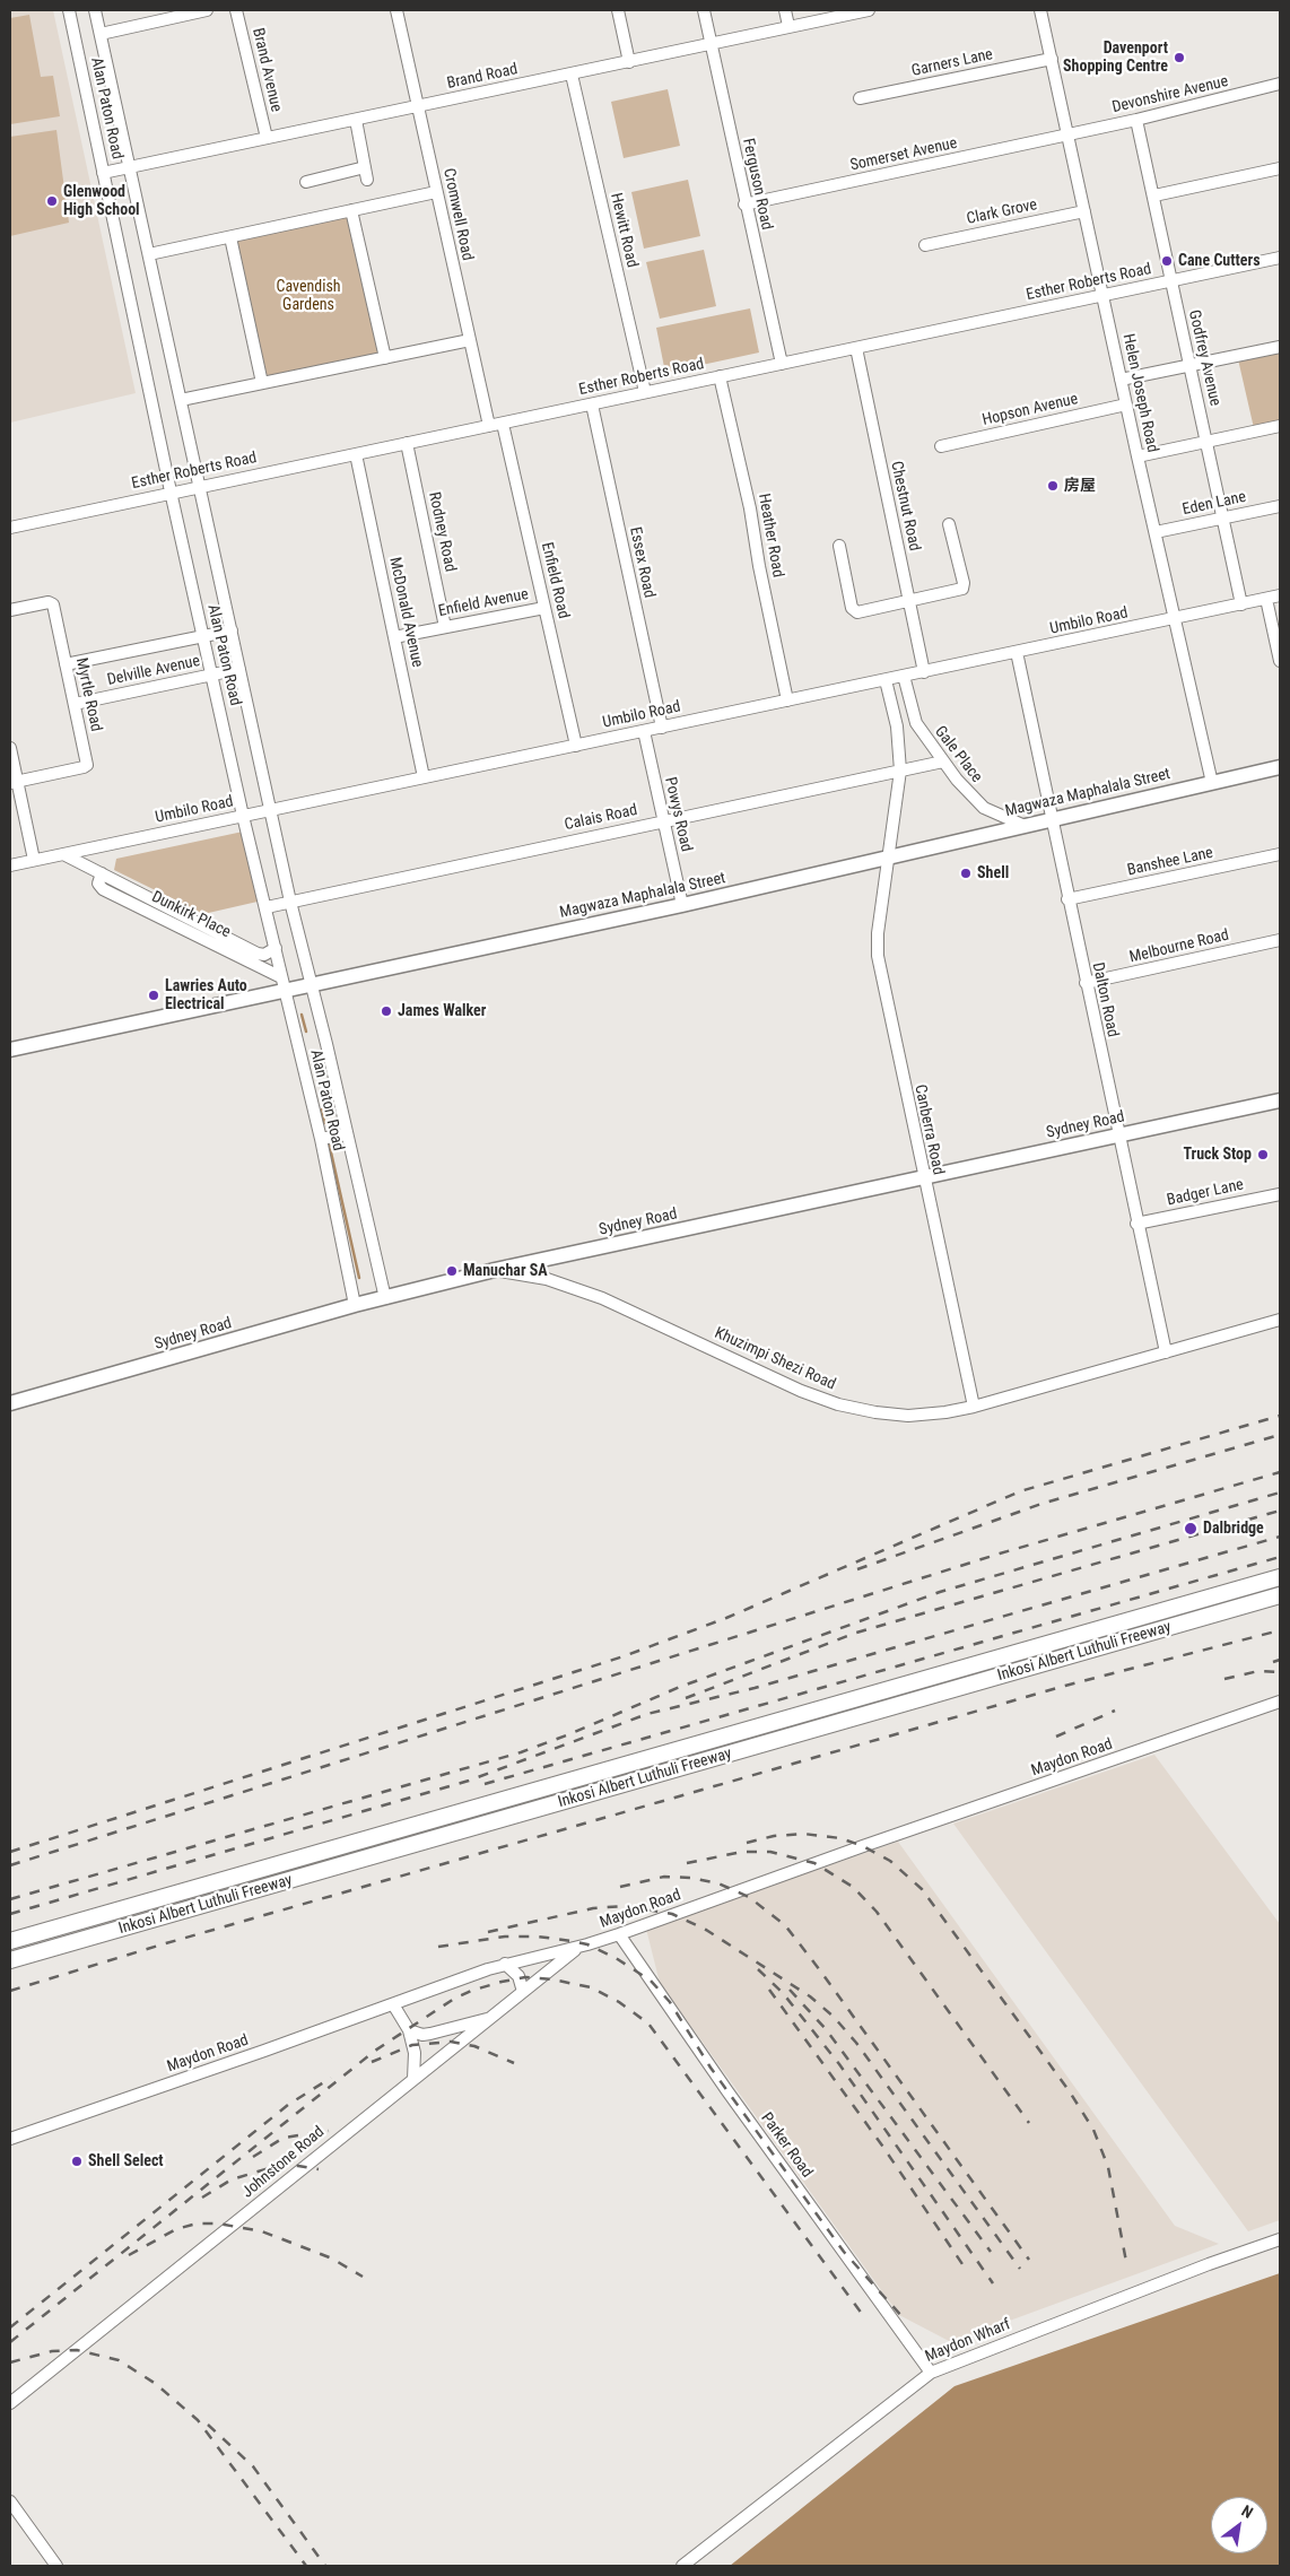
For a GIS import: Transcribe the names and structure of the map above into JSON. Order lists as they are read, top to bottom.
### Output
{
  "streets": {
    "highway": ["Inkosi Albert Luthuli Freeway"],
    "main road": ["Magwaza Maphalala Street", "Sydney Road"],
    "street": [
      "Garners Lane",
      "Brand Avenue",
      "Brand Road",
      "Devonshire Avenue",
      "Alan Paton Road",
      "Somerset Avenue",
      "Ferguson Road",
      "Clark Grove",
      "Cromwell Road",
      "Hewitt Road",
      "Esther Roberts Road",
      "Godfrey Avenue",
      "Helen Joseph Road",
      "Hopson Avenue",
      "Eden Lane",
      "Chestnut Road",
      "Rodney Road",
      "Heather Road",
      "Essex Road",
      "Enfield Road",
      "Enfield Avenue",
      "McDonald Avenue",
      "Umbilo Road",
      "Delville Avenue",
      "Myrtle Road",
      "Gale Place",
      "Powys Road",
      "Calais Road",
      "Banshee Lane",
      "Dunkirk Place",
      "Melbourne Road",
      "Dalton Road",
      "Canberra Road",
      "Badger Lane",
      "Khuzimpi Shezi Road",
      "Maydon Road",
      "Parker Road",
      "Johnstone Road",
      "Maydon Wharf"
    ]
  },
  "crossings": [
    ["Garners Lane", "Helen Joseph Road"],
    ["Brand Avenue", "Brand Road"],
    ["Brand Road", "Alan Paton Road"],
    ["Brand Road", "Ferguson Road"],
    ["Brand Road", "Cromwell Road"],
    ["Brand Road", "Hewitt Road"],
    ["Devonshire Avenue", "Somerset Avenue"],
    ["Devonshire Avenue", "Godfrey Avenue"],
    ["Devonshire Avenue", "Helen Joseph Road"],
    ["Alan Paton Road", "Esther Roberts Road"],
    ["Alan Paton Road", "Umbilo Road"],
    ["Alan Paton Road", "Delville Avenue"],
    ["Alan Paton Road", "Magwaza Maphalala Street"],
    ["Alan Paton Road", "Calais Road"],
    ["Alan Paton Road", "Dunkirk Place"],
    ["Alan Paton Road", "Sydney Road"],
    ["Somerset Avenue", "Ferguson Road"],
    ["Somerset Avenue", "Helen Joseph Road"],
    ["Ferguson Road", "Esther Roberts Road"],
    ["Clark Grove", "Helen Joseph Road"],
    ["Cromwell Road", "Esther Roberts Road"],
    ["Hewitt Road", "Esther Roberts Road"],
    ["Esther Roberts Road", "Godfrey Avenue"],
    ["Esther Roberts Road", "Helen Joseph Road"],
    ["Esther Roberts Road", "Chestnut Road"],
    ["Esther Roberts Road", "Rodney Road"],
    ["Esther Roberts Road", "Heather Road"],
    ["Esther Roberts Road", "Essex Road"],
    ["Esther Roberts Road", "Enfield Road"],
    ["Esther Roberts Road", "McDonald Avenue"],
    ["Godfrey Avenue", "Eden Lane"],
    ["Godfrey Avenue", "Umbilo Road"],
    ["Helen Joseph Road", "Hopson Avenue"],
    ["Helen Joseph Road", "Eden Lane"],
    ["Helen Joseph Road", "Umbilo Road"],
    ["Helen Joseph Road", "Magwaza Maphalala Street"],
    ["Chestnut Road", "Umbilo Road"],
    ["Rodney Road", "Enfield Avenue"],
    ["Heather Road", "Umbilo Road"],
    ["Essex Road", "Umbilo Road"],
    ["Enfield Road", "Enfield Avenue"],
    ["Enfield Road", "Umbilo Road"],
    ["Enfield Avenue", "McDonald Avenue"],
    ["McDonald Avenue", "Umbilo Road"],
    ["Umbilo Road", "Gale Place"],
    ["Umbilo Road", "Powys Road"],
    ["Umbilo Road", "Dunkirk Place"],
    ["Umbilo Road", "Dalton Road"],
    ["Delville Avenue", "Myrtle Road"],
    ["Gale Place", "Magwaza Maphalala Street"],
    ["Gale Place", "Calais Road"],
    ["Magwaza Maphalala Street", "Powys Road"],
    ["Magwaza Maphalala Street", "Dunkirk Place"],
    ["Magwaza Maphalala Street", "Dalton Road"],
    ["Magwaza Maphalala Street", "Canberra Road"],
    ["Powys Road", "Calais Road"],
    ["Banshee Lane", "Dalton Road"],
    ["Melbourne Road", "Dalton Road"],
    ["Dalton Road", "Sydney Road"],
    ["Dalton Road", "Badger Lane"],
    ["Dalton Road", "Khuzimpi Shezi Road"],
    ["Sydney Road", "Canberra Road"],
    ["Sydney Road", "Khuzimpi Shezi Road"],
    ["Canberra Road", "Khuzimpi Shezi Road"],
    ["Maydon Road", "Parker Road"],
    ["Maydon Road", "Johnstone Road"],
    ["Parker Road", "Maydon Wharf"]
  ],
  "parks": ["Cavendish Gardens"],
  "places": [
    "Davenport Shopping Centre",
    "Glenwood High School",
    "Cane Cutters",
    "房屋",
    "Shell",
    "Lawries Auto Electrical",
    "James Walker",
    "Truck Stop",
    "Manuchar SA",
    "Dalbridge",
    "Shell Select"
  ],
  "north": "top right"
}
